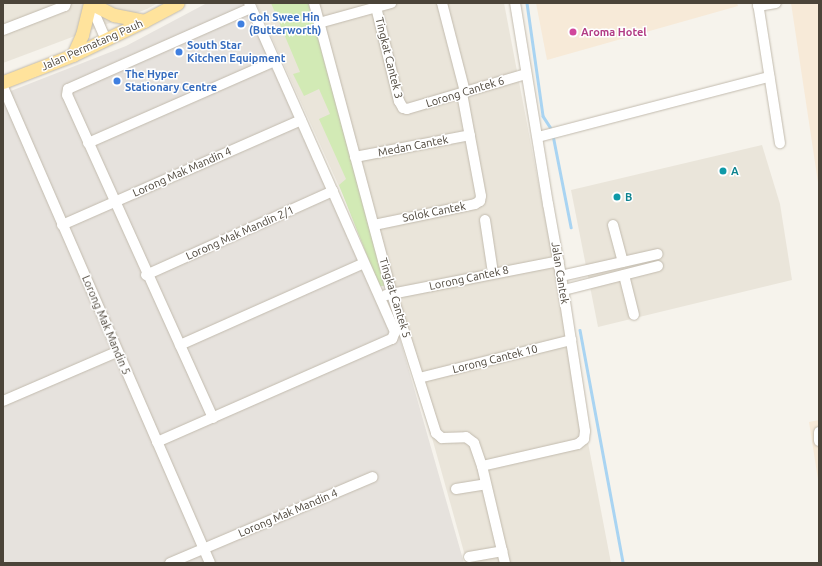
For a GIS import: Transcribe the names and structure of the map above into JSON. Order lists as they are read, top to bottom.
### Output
{
  "streets": {
    "main road": ["Jalan Permatang Pauh"],
    "street": [
      "Tingkat Cantek 3",
      "Lorong Cantek 6",
      "Medan Cantek",
      "Lorong Mak Mandin 4",
      "Solok Cantek",
      "Lorong Mak Mandin 2/1",
      "Jalan Cantek",
      "Lorong Cantek 8",
      "Tingkat Cantek 5",
      "Lorong Mak Mandin 5",
      "Lorong Cantek 10"
    ]
  },
  "crossings": [
    ["Tingkat Cantek 3", "Lorong Cantek 6"],
    ["Lorong Cantek 6", "Solok Cantek"],
    ["Lorong Cantek 6", "Jalan Cantek"],
    ["Medan Cantek", "Solok Cantek"],
    ["Medan Cantek", "Tingkat Cantek 5"],
    ["Lorong Mak Mandin 4", "Lorong Mak Mandin 5"],
    ["Solok Cantek", "Tingkat Cantek 5"],
    ["Jalan Cantek", "Lorong Cantek 8"],
    ["Jalan Cantek", "Tingkat Cantek 5"],
    ["Jalan Cantek", "Lorong Cantek 10"],
    ["Lorong Cantek 8", "Tingkat Cantek 5"],
    ["Tingkat Cantek 5", "Lorong Cantek 10"]
  ],
  "places": [
    "Goh Swee Hin (Butterworth)",
    "Aroma Hotel",
    "South Star Kitchen Equipment",
    "The Hyper Stationary Centre",
    "A",
    "B"
  ]
}
